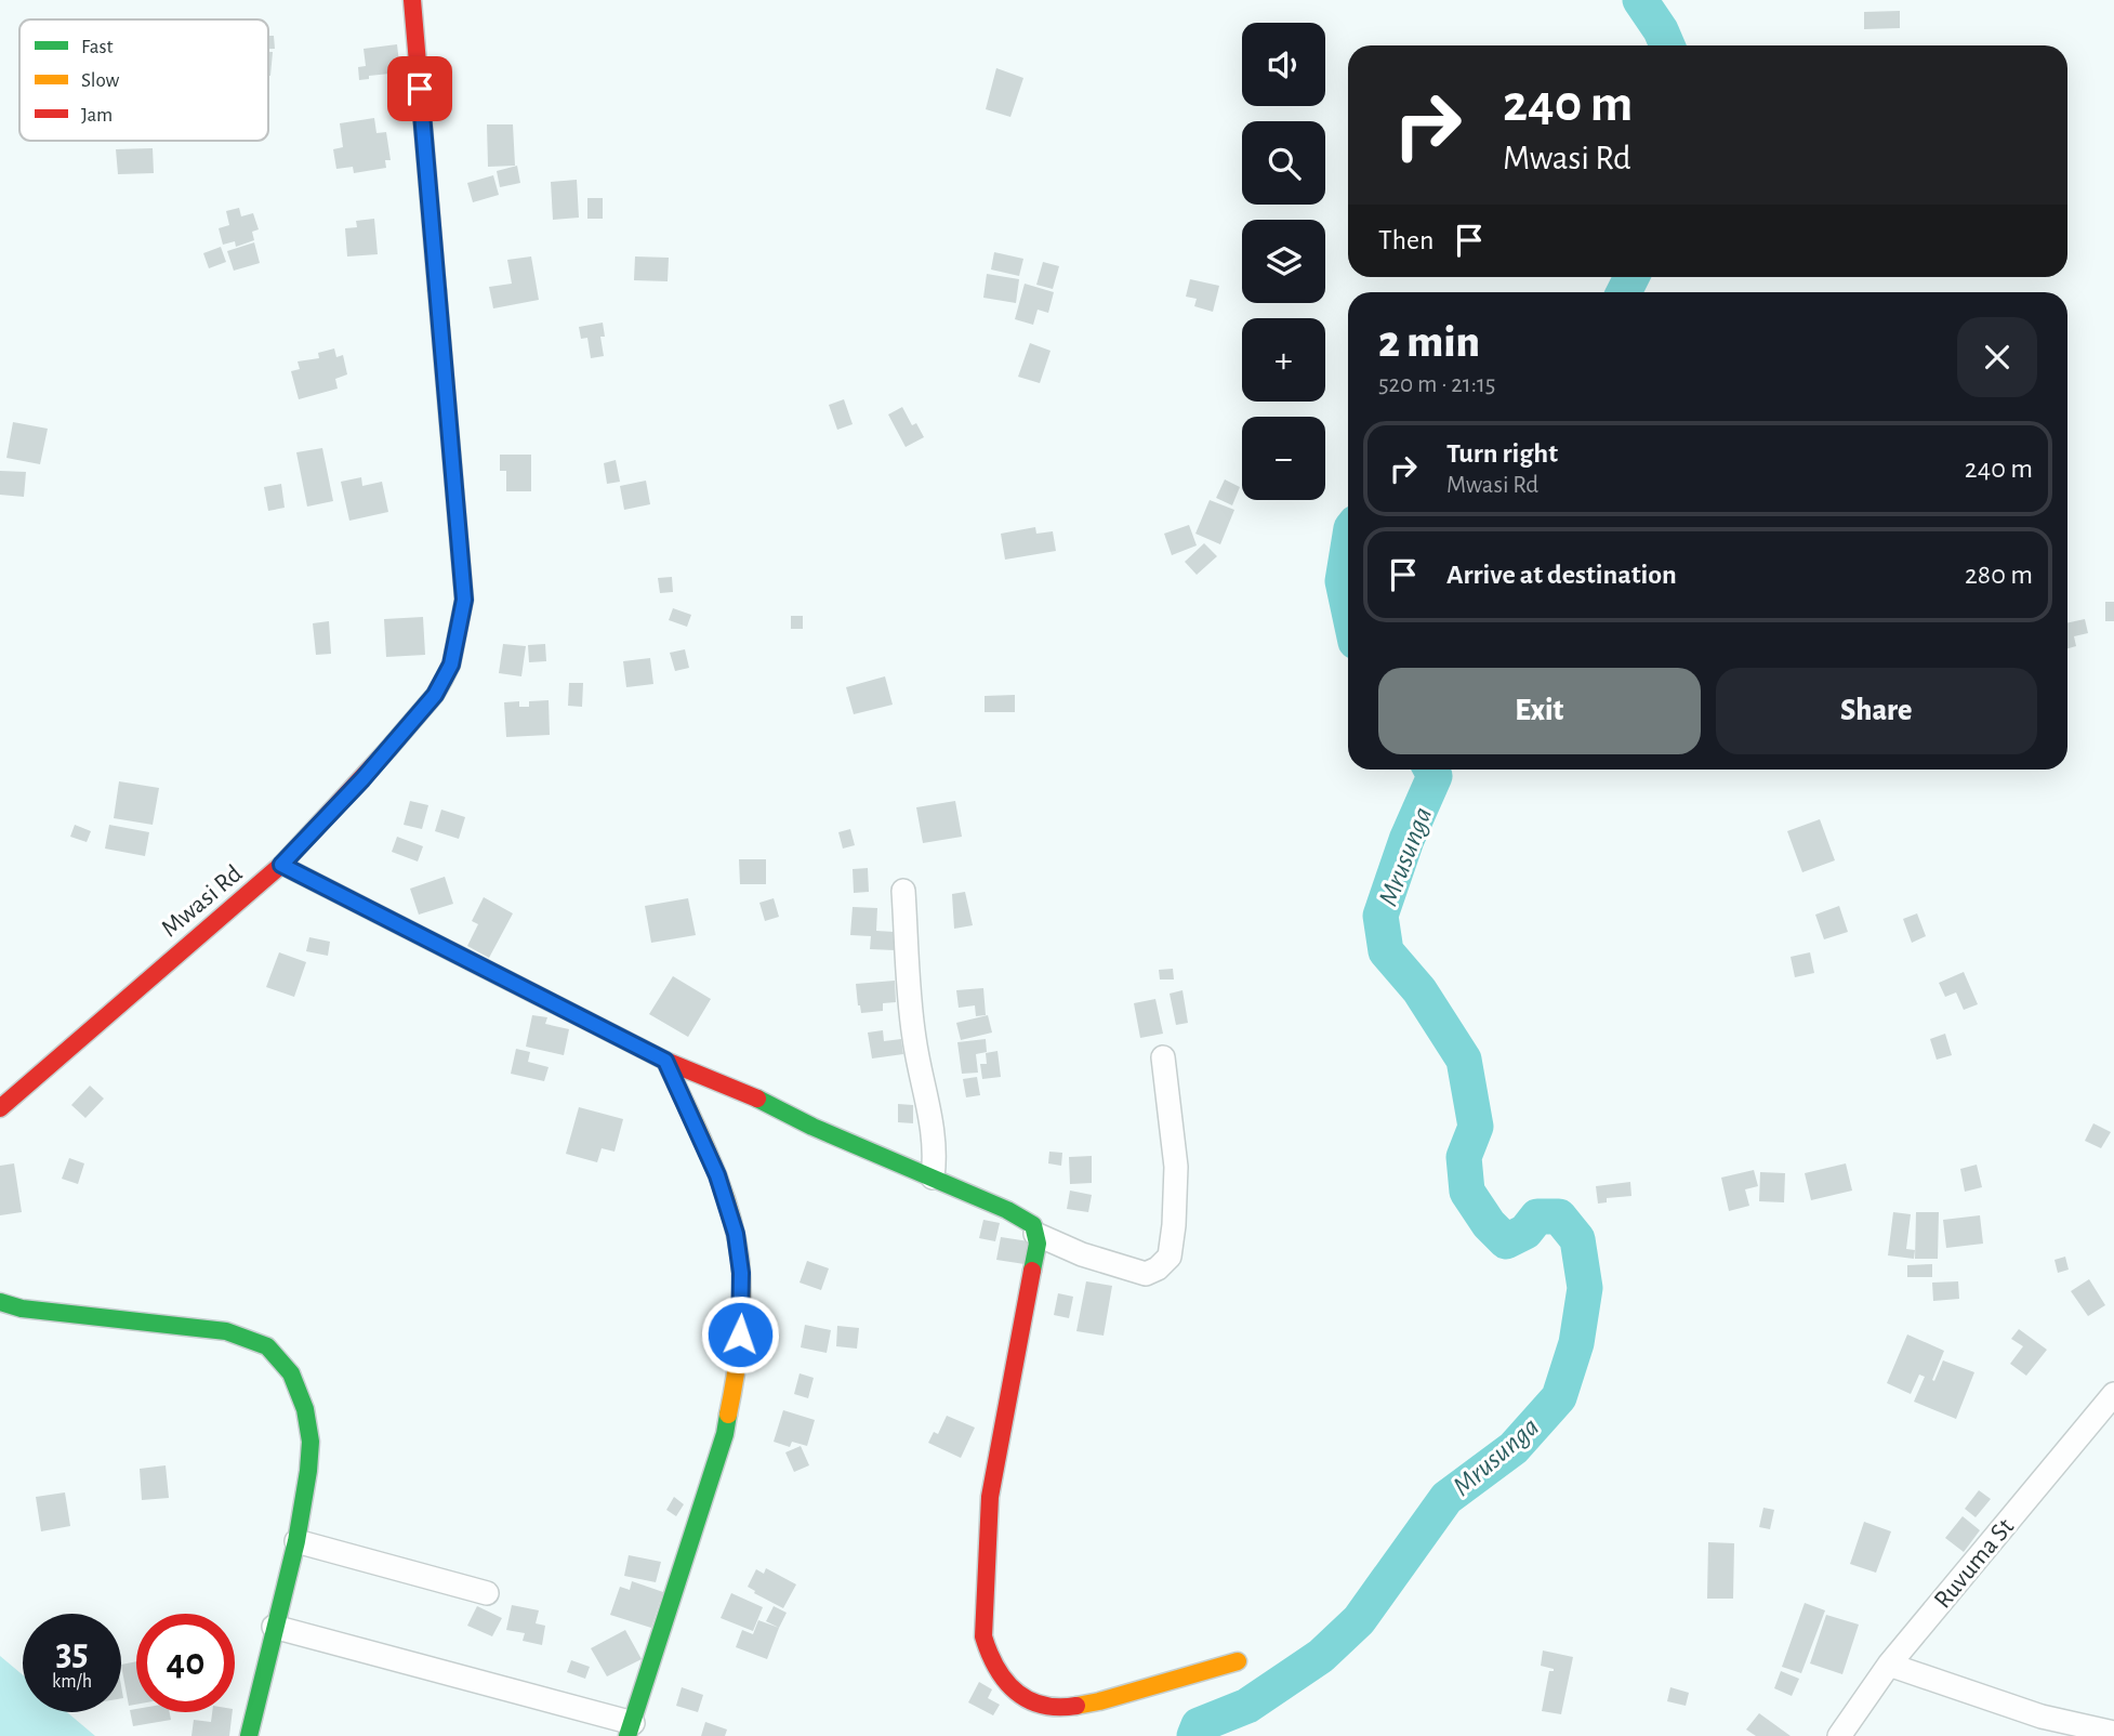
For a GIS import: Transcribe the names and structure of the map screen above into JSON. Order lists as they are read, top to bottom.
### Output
{
  "streets": {
    "street": ["Mwasi Rd", "Ruvuma St"]
  },
  "water": ["Mrusunga"],
  "legend": ["Fast", "Slow", "Jam"],
  "page": {
    "map_buttons": ["+", "−"],
    "turn": ["240 m", "Mwasi Rd"],
    "then": "Then",
    "heading": ["2 min", "520 m · 21:15"],
    "list": [
      {
        "name": "Turn right",
        "note": "Mwasi Rd",
        "value": "240 m"
      },
      {
        "name": "Arrive at destination",
        "value": "280 m"
      }
    ],
    "buttons": ["Exit", "Share"],
    "speed": "35 km/h",
    "limit": "40"
  }
}
